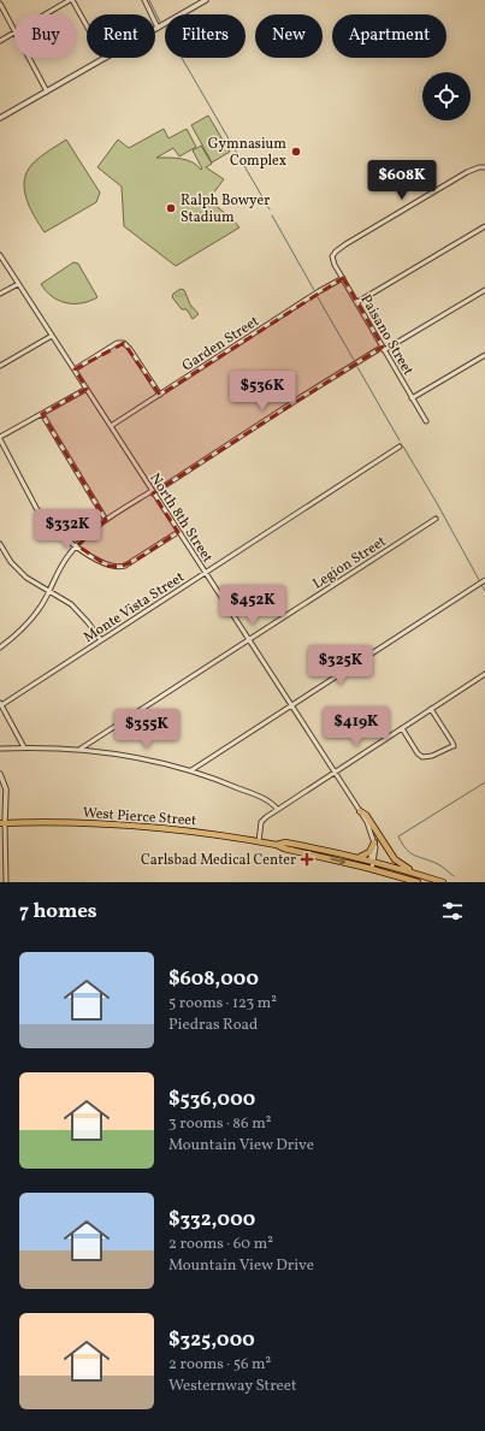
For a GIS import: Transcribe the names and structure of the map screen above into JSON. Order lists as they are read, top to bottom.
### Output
{
  "streets": {
    "highway": ["West Pierce Street"],
    "street": [
      "Paisano Street",
      "Garden Street",
      "North 8th Street",
      "Legion Street",
      "Monte Vista Street"
    ]
  },
  "crossings": [
    ["Paisano Street", "Garden Street"],
    ["Garden Street", "North 8th Street"],
    ["North 8th Street", "Legion Street"],
    ["North 8th Street", "Monte Vista Street"],
    ["North 8th Street", "West Pierce Street"]
  ],
  "places": {
    "other": ["Gymnasium Complex", "Ralph Bowyer Stadium"],
    "health": ["Carlsbad Medical Center"]
  },
  "page": {
    "chip": [
      "Buy",
      "Rent",
      "Filters",
      "New",
      "Apartment"
    ],
    "price": [
      "$608K",
      "$536K",
      "$332K",
      "$452K",
      "$325K",
      "$419K",
      "$355K"
    ],
    "heading": "7 homes",
    "list": [
      {
        "name": "$608,000",
        "note": "5 rooms · 123 m² · Piedras Road"
      },
      {
        "name": "$536,000",
        "note": "3 rooms · 86 m² · Mountain View Drive"
      },
      {
        "name": "$332,000",
        "note": "2 rooms · 60 m² · Mountain View Drive"
      },
      {
        "name": "$325,000",
        "note": "2 rooms · 56 m² · Westernway Street"
      }
    ]
  }
}
